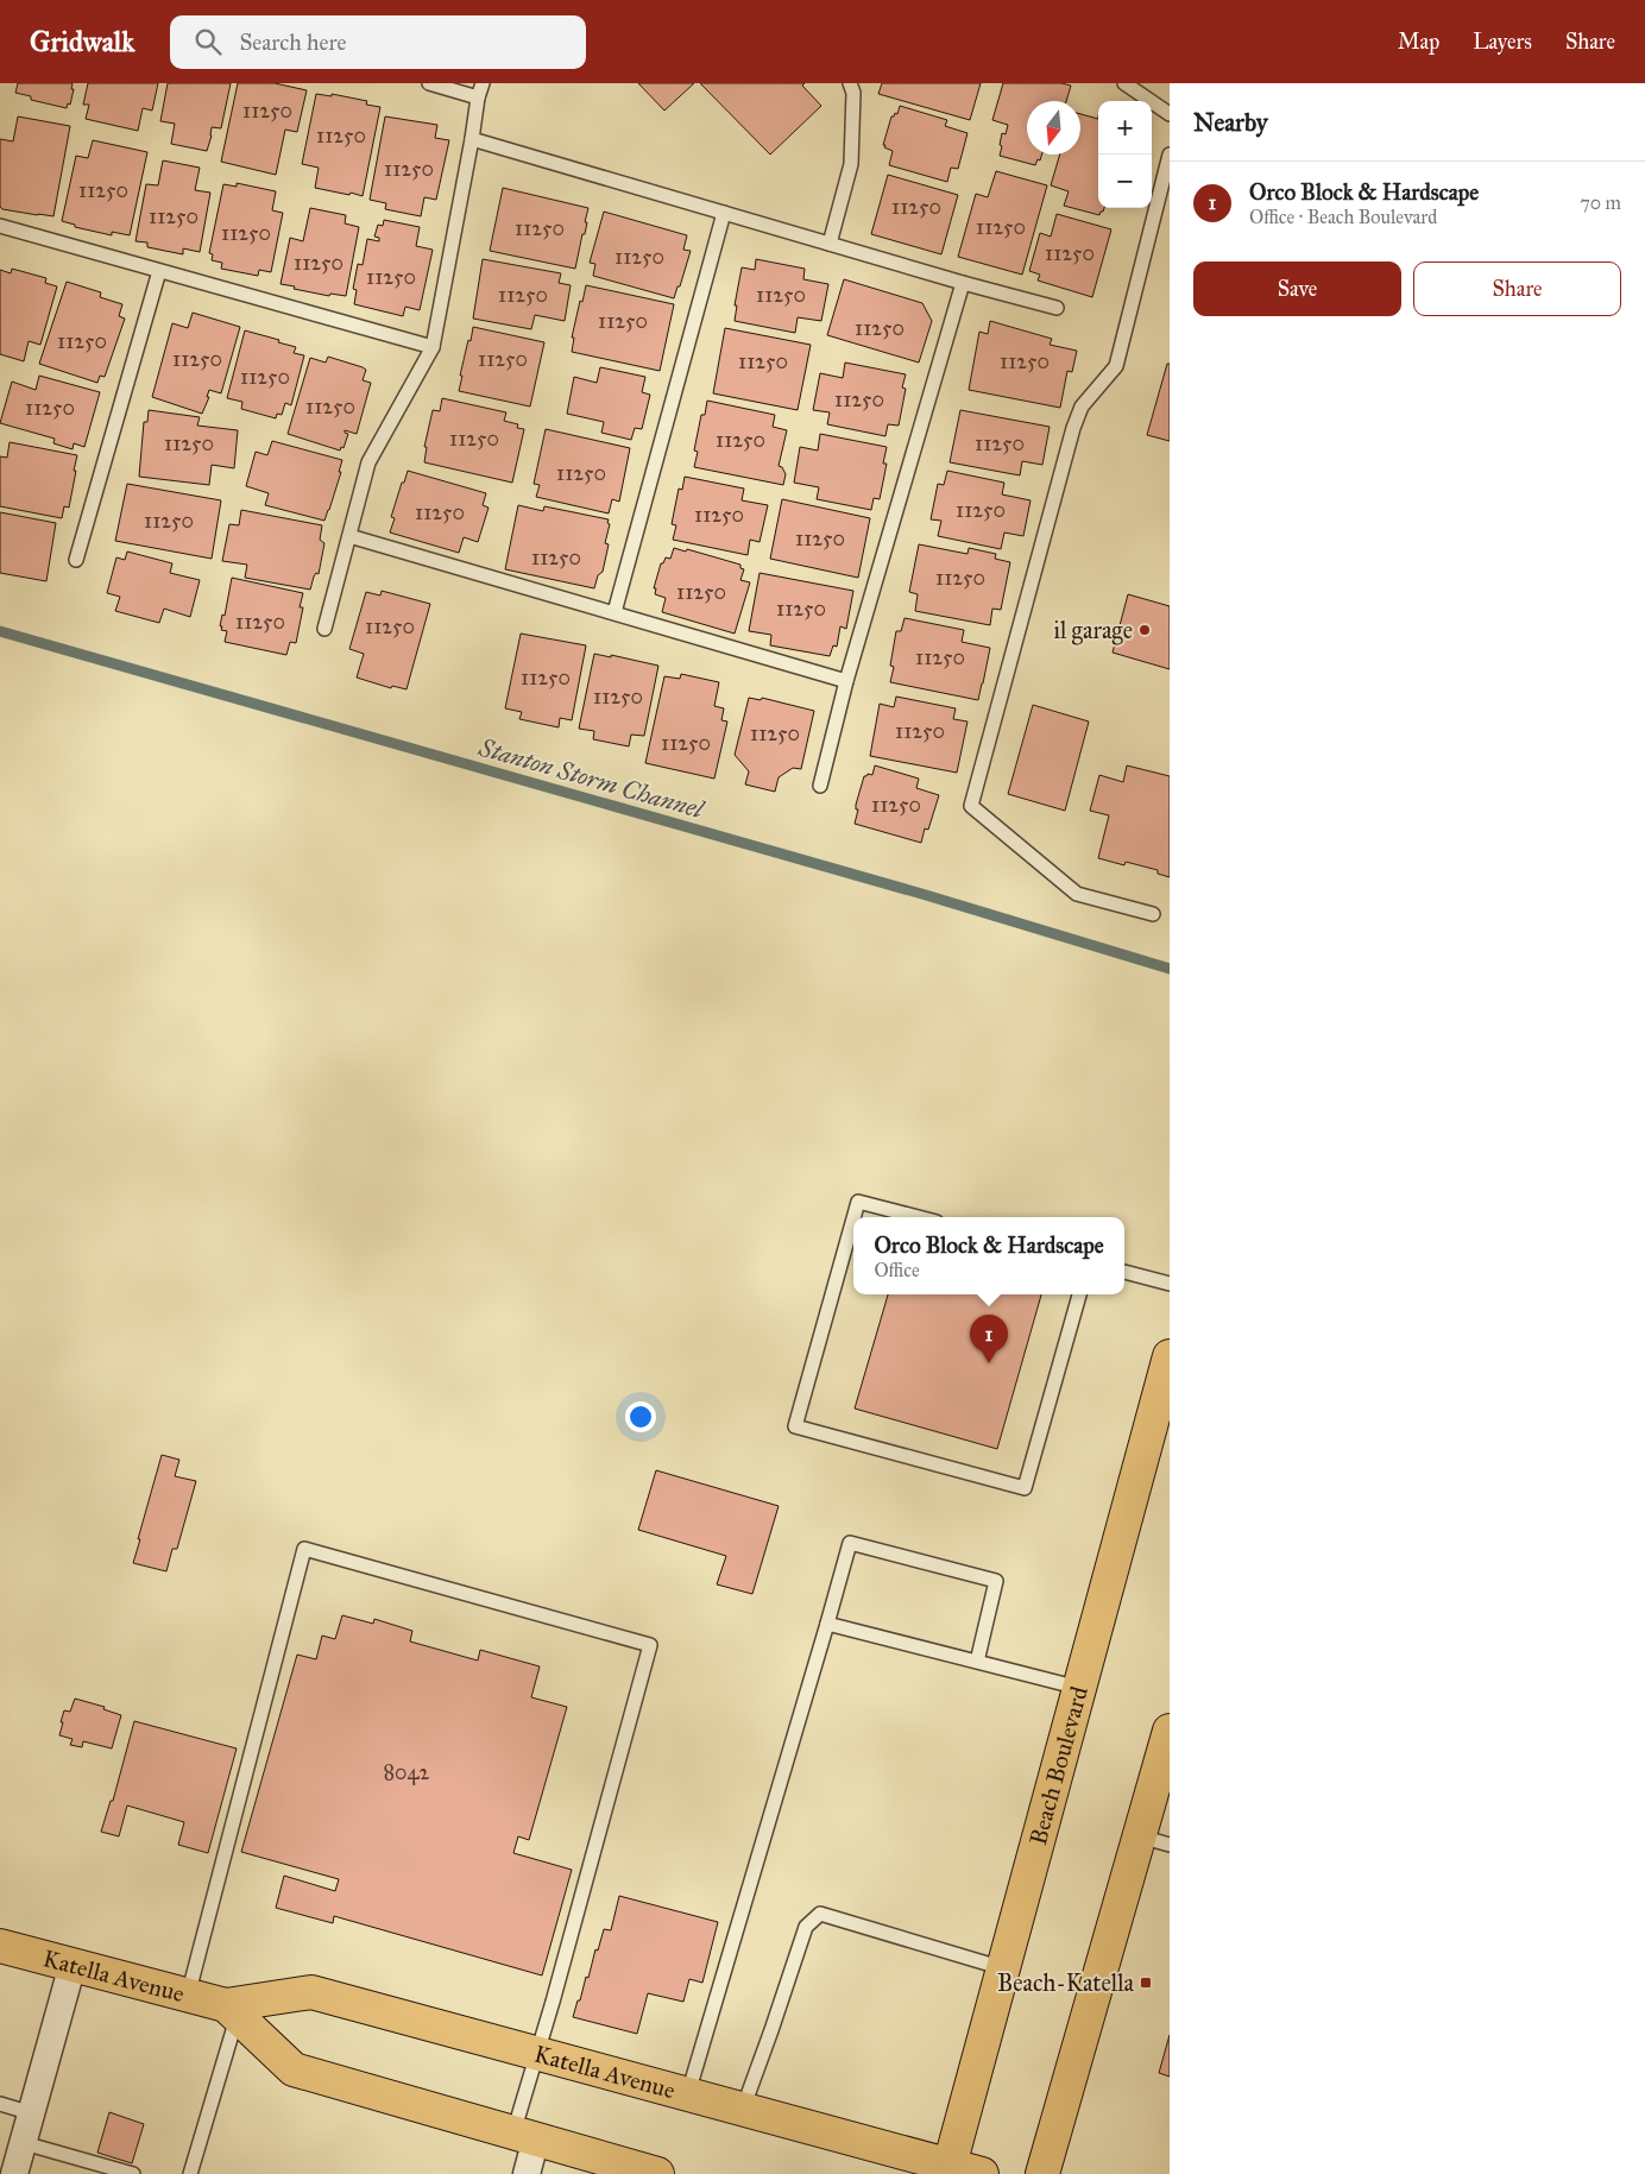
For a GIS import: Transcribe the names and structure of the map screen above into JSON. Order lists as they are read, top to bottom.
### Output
{
  "streets": {
    "main road": ["Beach Boulevard", "Katella Avenue"]
  },
  "crossings": [
    ["Beach Boulevard", "Katella Avenue"]
  ],
  "water": ["Stanton Storm Channel"],
  "places": {
    "other": ["il garage"],
    "transit": ["Beach-Katella"]
  },
  "house_numbers": [
    "11250",
    "11250",
    "11250",
    "11250",
    "11250",
    "11250",
    "11250",
    "11250",
    "11250",
    "11250",
    "11250",
    "11250",
    "11250",
    "11250",
    "11250",
    "11250",
    "11250",
    "11250",
    "11250",
    "11250",
    "11250",
    "11250",
    "11250",
    "11250",
    "11250",
    "11250",
    "11250",
    "11250",
    "11250",
    "11250",
    "11250",
    "11250",
    "11250",
    "11250",
    "11250",
    "11250",
    "11250",
    "11250",
    "11250",
    "11250",
    "11250",
    "11250",
    "11250",
    "11250",
    "11250",
    "11250",
    "11250",
    "11250",
    "11250",
    "8042"
  ],
  "north": "bottom",
  "page": {
    "header": "Gridwalk",
    "search": "Search here",
    "nav": ["Map", "Layers", "Share"],
    "heading": "Nearby",
    "map_buttons": ["+", "−"],
    "list": [
      {
        "mark": "1",
        "name": "Orco Block & Hardscape",
        "note": "Office · Beach Boulevard",
        "value": "70 m"
      }
    ],
    "buttons": ["Save", "Share"],
    "popup": ["Orco Block & Hardscape", "Office"],
    "pins": "1"
  }
}
